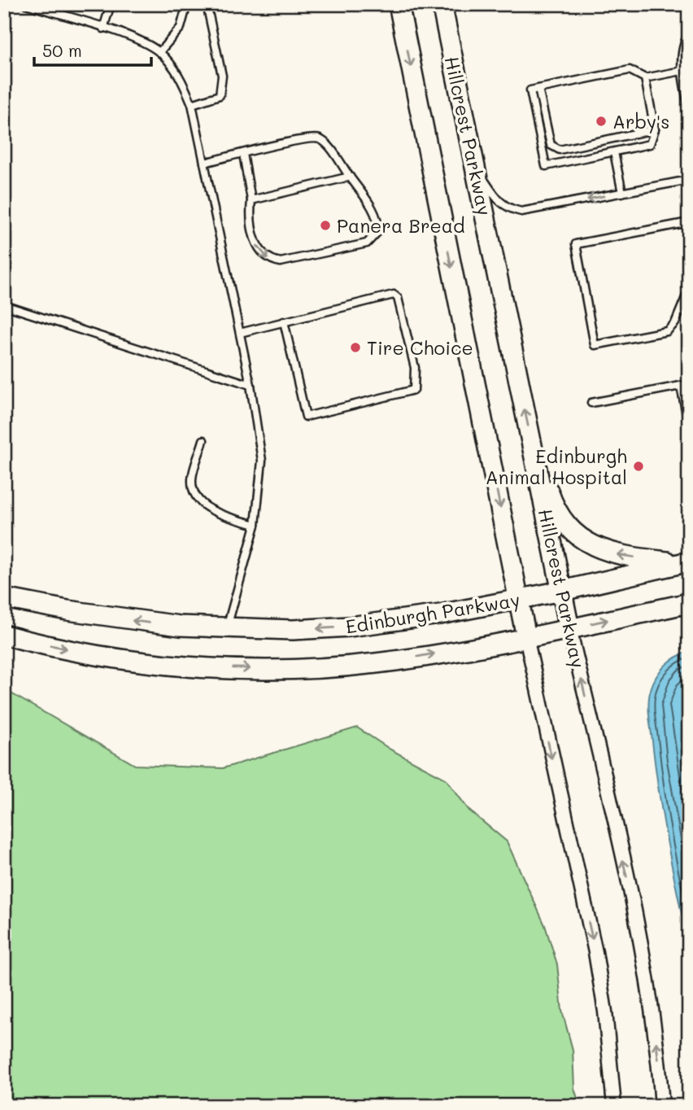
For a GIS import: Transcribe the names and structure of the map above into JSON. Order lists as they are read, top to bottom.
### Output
{
  "streets": {
    "main road": ["Hillcrest Parkway", "Edinburgh Parkway"]
  },
  "crossings": [
    ["Hillcrest Parkway", "Edinburgh Parkway"]
  ],
  "places": [
    "Arby's",
    "Panera Bread",
    "Tire Choice",
    "Edinburgh Animal Hospital"
  ],
  "scale_bar": "50 m"
}
